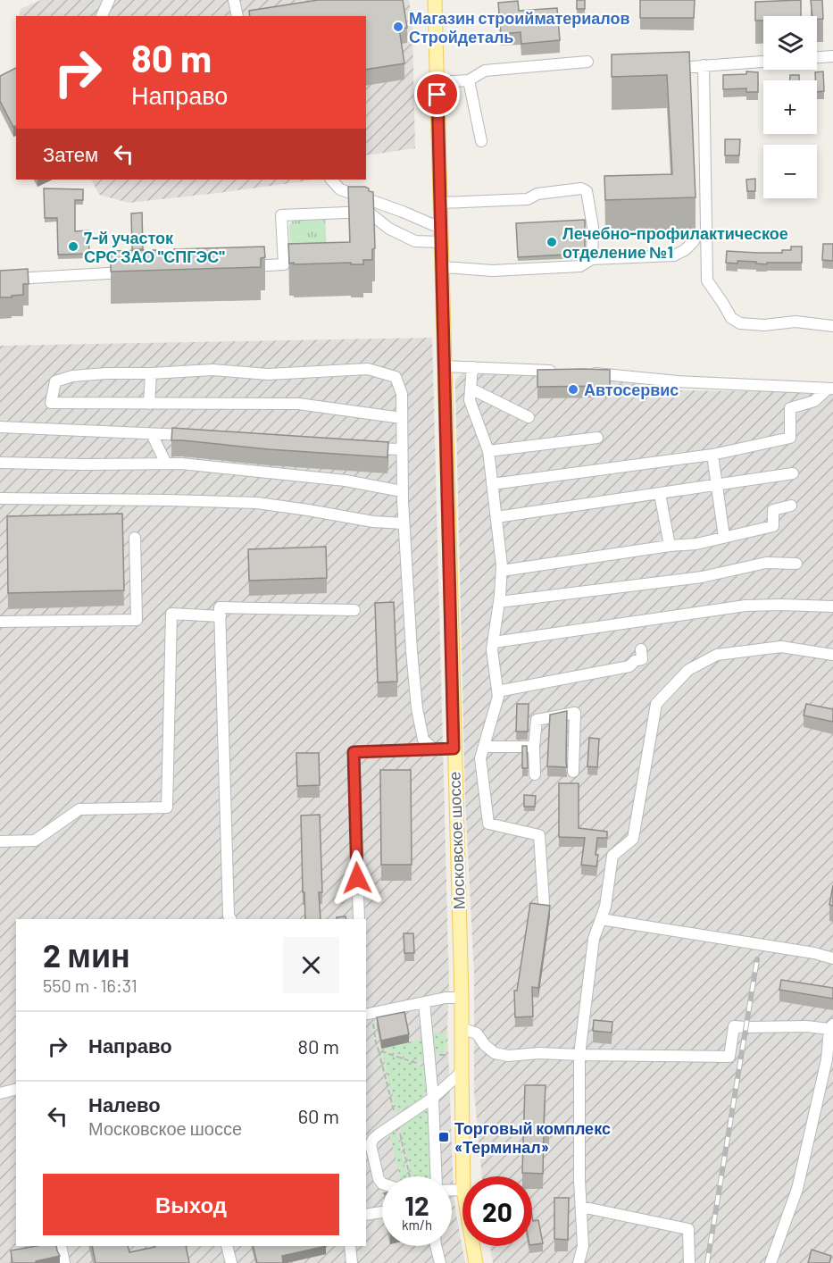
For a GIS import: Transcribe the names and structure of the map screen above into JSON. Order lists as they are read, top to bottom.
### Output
{
  "streets": {
    "main road": ["Московское шоссе"]
  },
  "places": {
    "other": [
      "Магазин строийматериалов Стройдеталь",
      "Лечебно-профилактическое отделение №1",
      "7-й участок СРС ЗАО \"СПГЭС\"",
      "Автосервис"
    ],
    "transit": ["Торговый комплекс «Терминал»"]
  },
  "page": {
    "map_buttons": ["+", "−"],
    "turn": ["80 m", "Направо"],
    "then": "Затем",
    "heading": ["2 мин", "550 m · 16:31"],
    "list": [
      {
        "name": "Направо",
        "value": "80 m"
      },
      {
        "name": "Налево",
        "note": "Московское шоссе",
        "value": "60 m"
      }
    ],
    "buttons": "Выход",
    "speed": "12 km/h",
    "limit": "20"
  }
}
